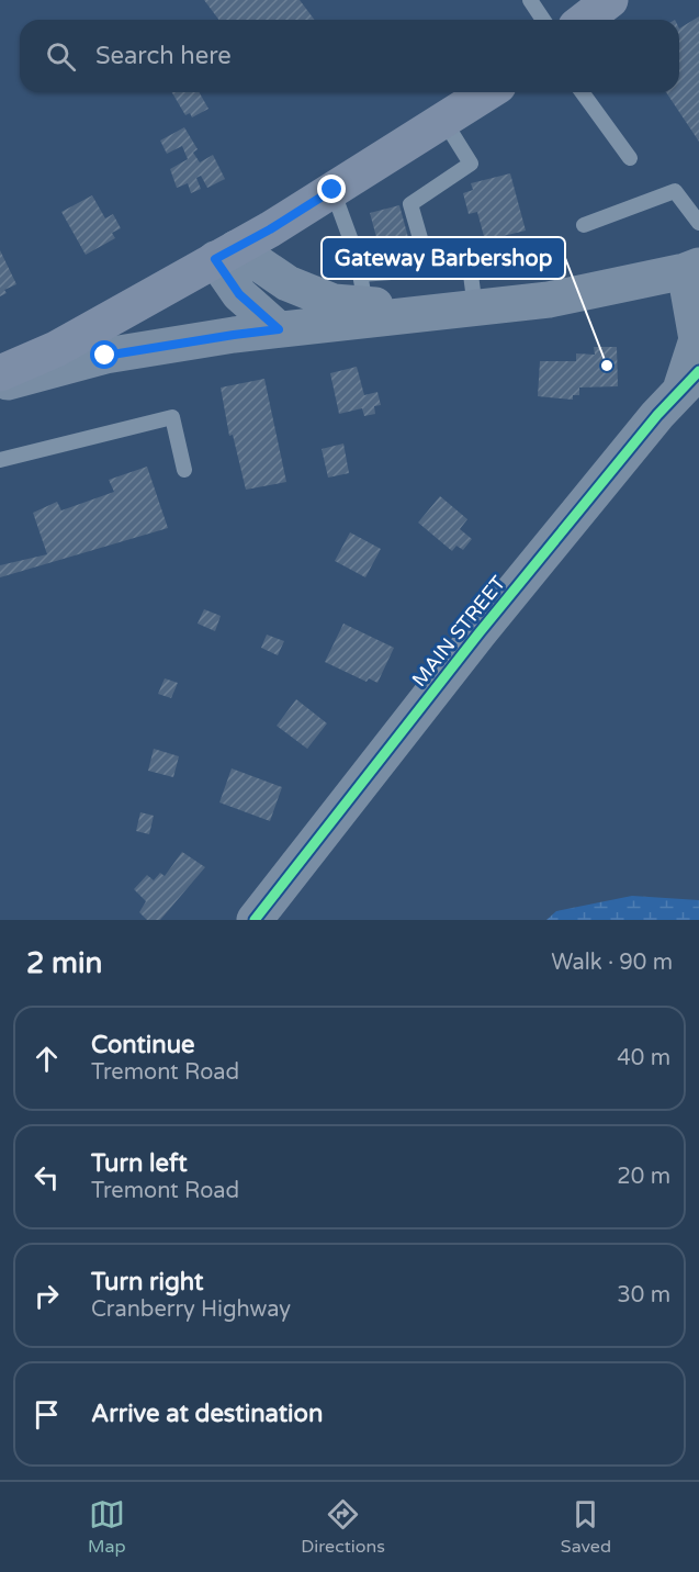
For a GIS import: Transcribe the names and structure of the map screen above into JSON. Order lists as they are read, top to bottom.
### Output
{
  "streets": {
    "main road": ["MAIN STREET"]
  },
  "places": ["Gateway Barbershop"],
  "page": {
    "search": "Search here",
    "heading": ["2 min", "Walk · 90 m"],
    "list": [
      ["Continue", "Tremont Road", "40 m"],
      ["Turn left", "Tremont Road", "20 m"],
      ["Turn right", "Cranberry Highway", "30 m"],
      "Arrive at destination"
    ],
    "nav": ["Map", "Directions", "Saved"]
  }
}
